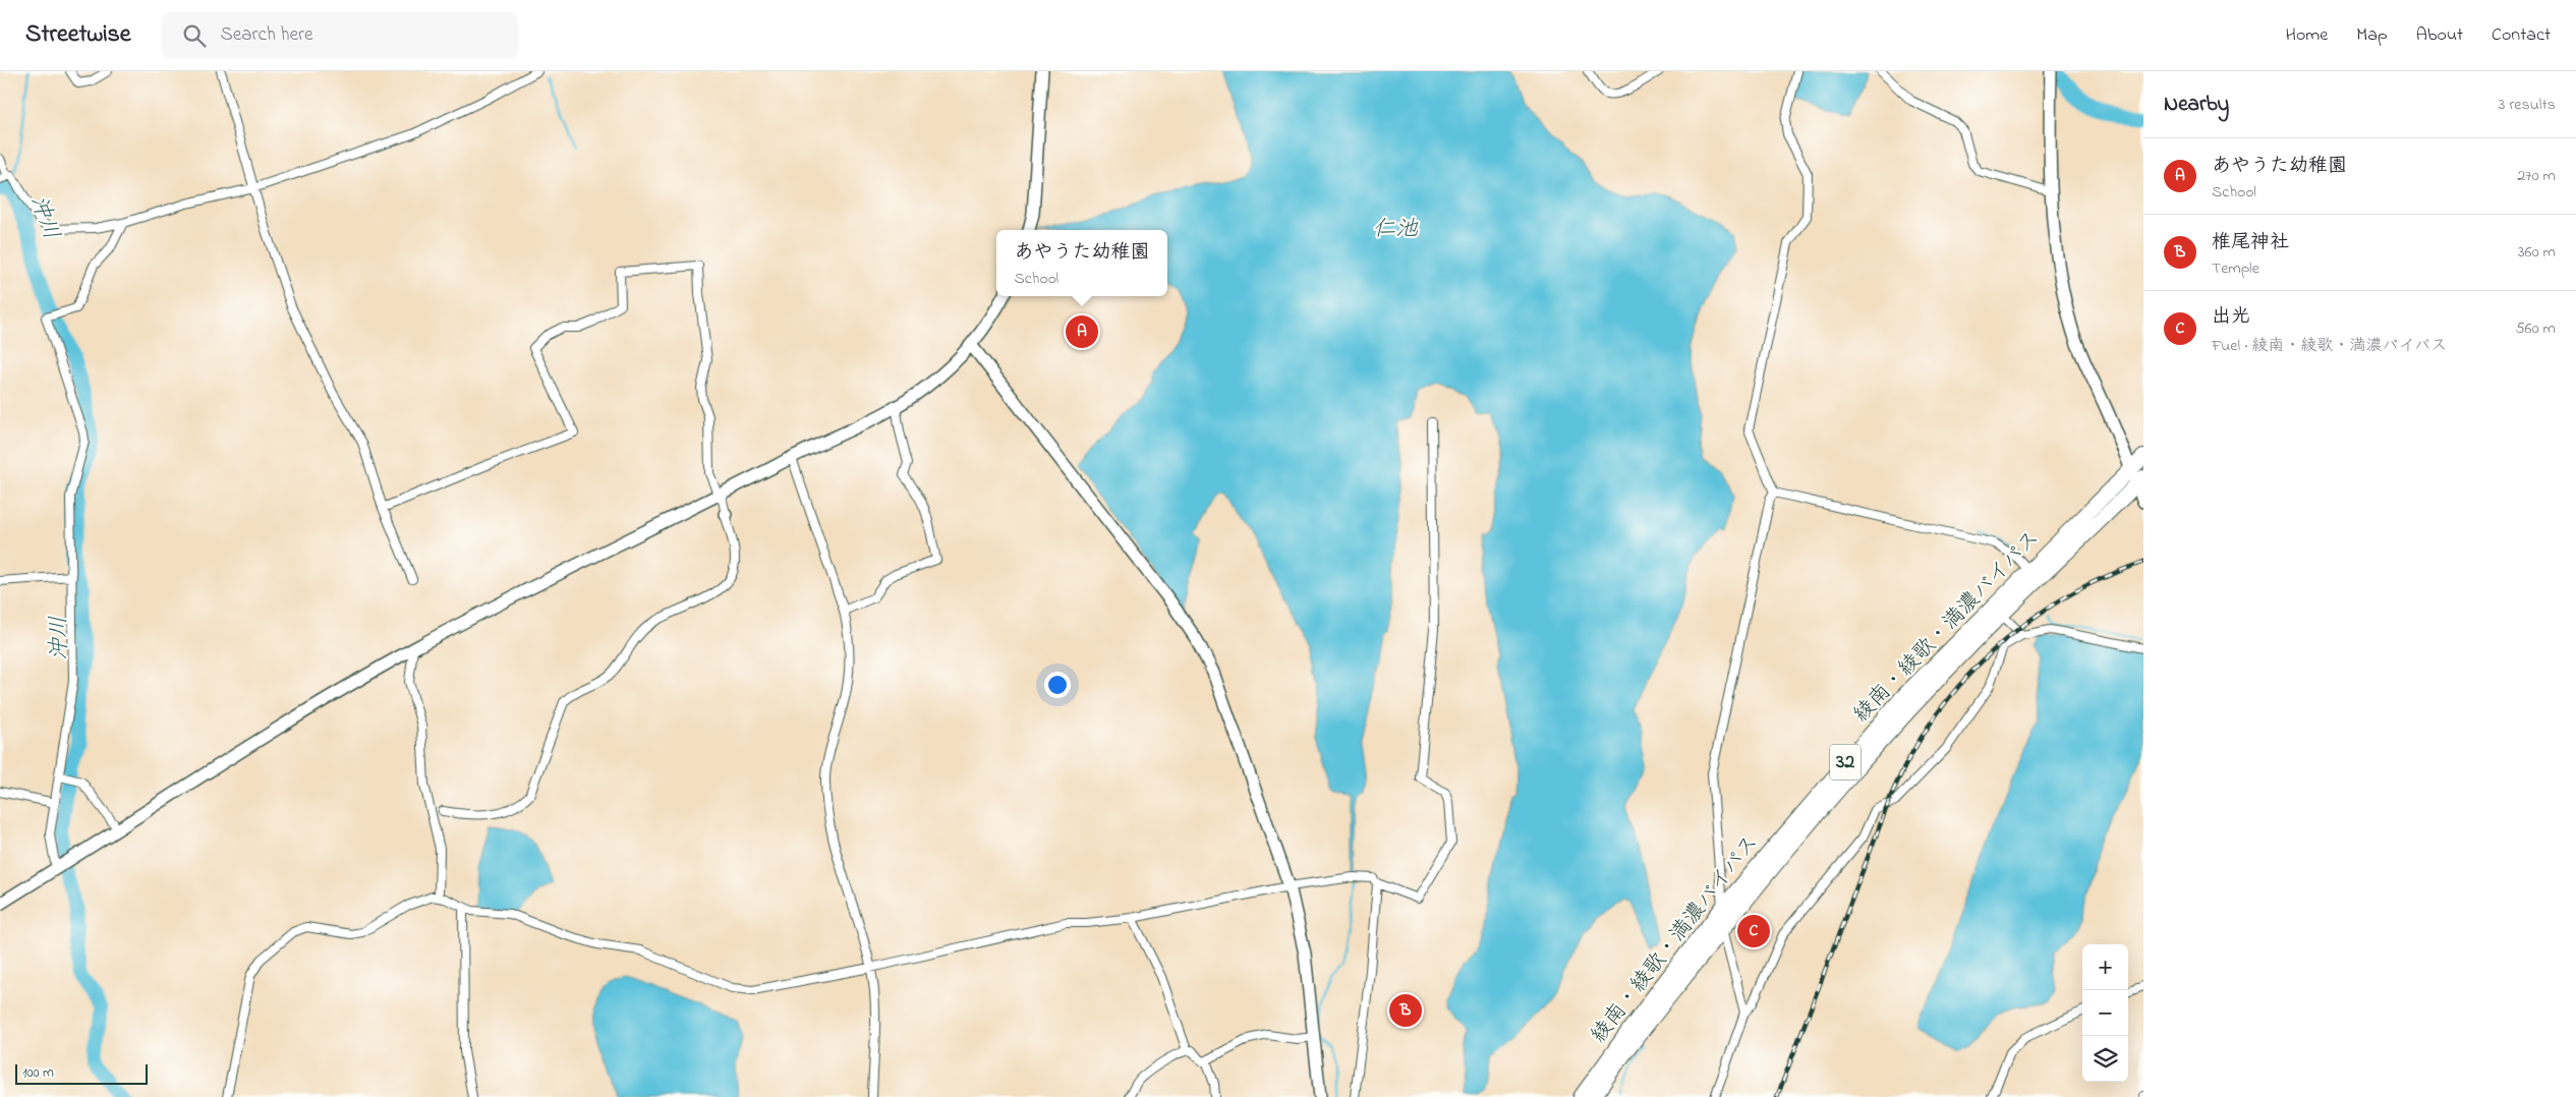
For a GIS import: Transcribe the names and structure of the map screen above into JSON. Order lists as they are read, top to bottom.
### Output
{
  "streets": {
    "highway": ["綾南・綾歌・満濃バイパス", "32"]
  },
  "water": ["沖川", "仁池"],
  "scale_bar": "100 m",
  "page": {
    "header": "Streetwise",
    "search": "Search here",
    "nav": [
      "Home",
      "Map",
      "About",
      "Contact"
    ],
    "heading": ["Nearby", "3 results"],
    "list": [
      {
        "mark": "A",
        "name": "あやうた幼稚園",
        "note": "School",
        "value": "270 m"
      },
      {
        "mark": "B",
        "name": "椎尾神社",
        "note": "Temple",
        "value": "360 m"
      },
      {
        "mark": "C",
        "name": "出光",
        "note": "Fuel · 綾南・綾歌・満濃バイパス",
        "value": "560 m"
      }
    ],
    "popup": ["あやうた幼稚園", "School"],
    "pins": ["A", "C", "B"],
    "map_buttons": ["+", "−"],
    "scale": "100 m"
  }
}
